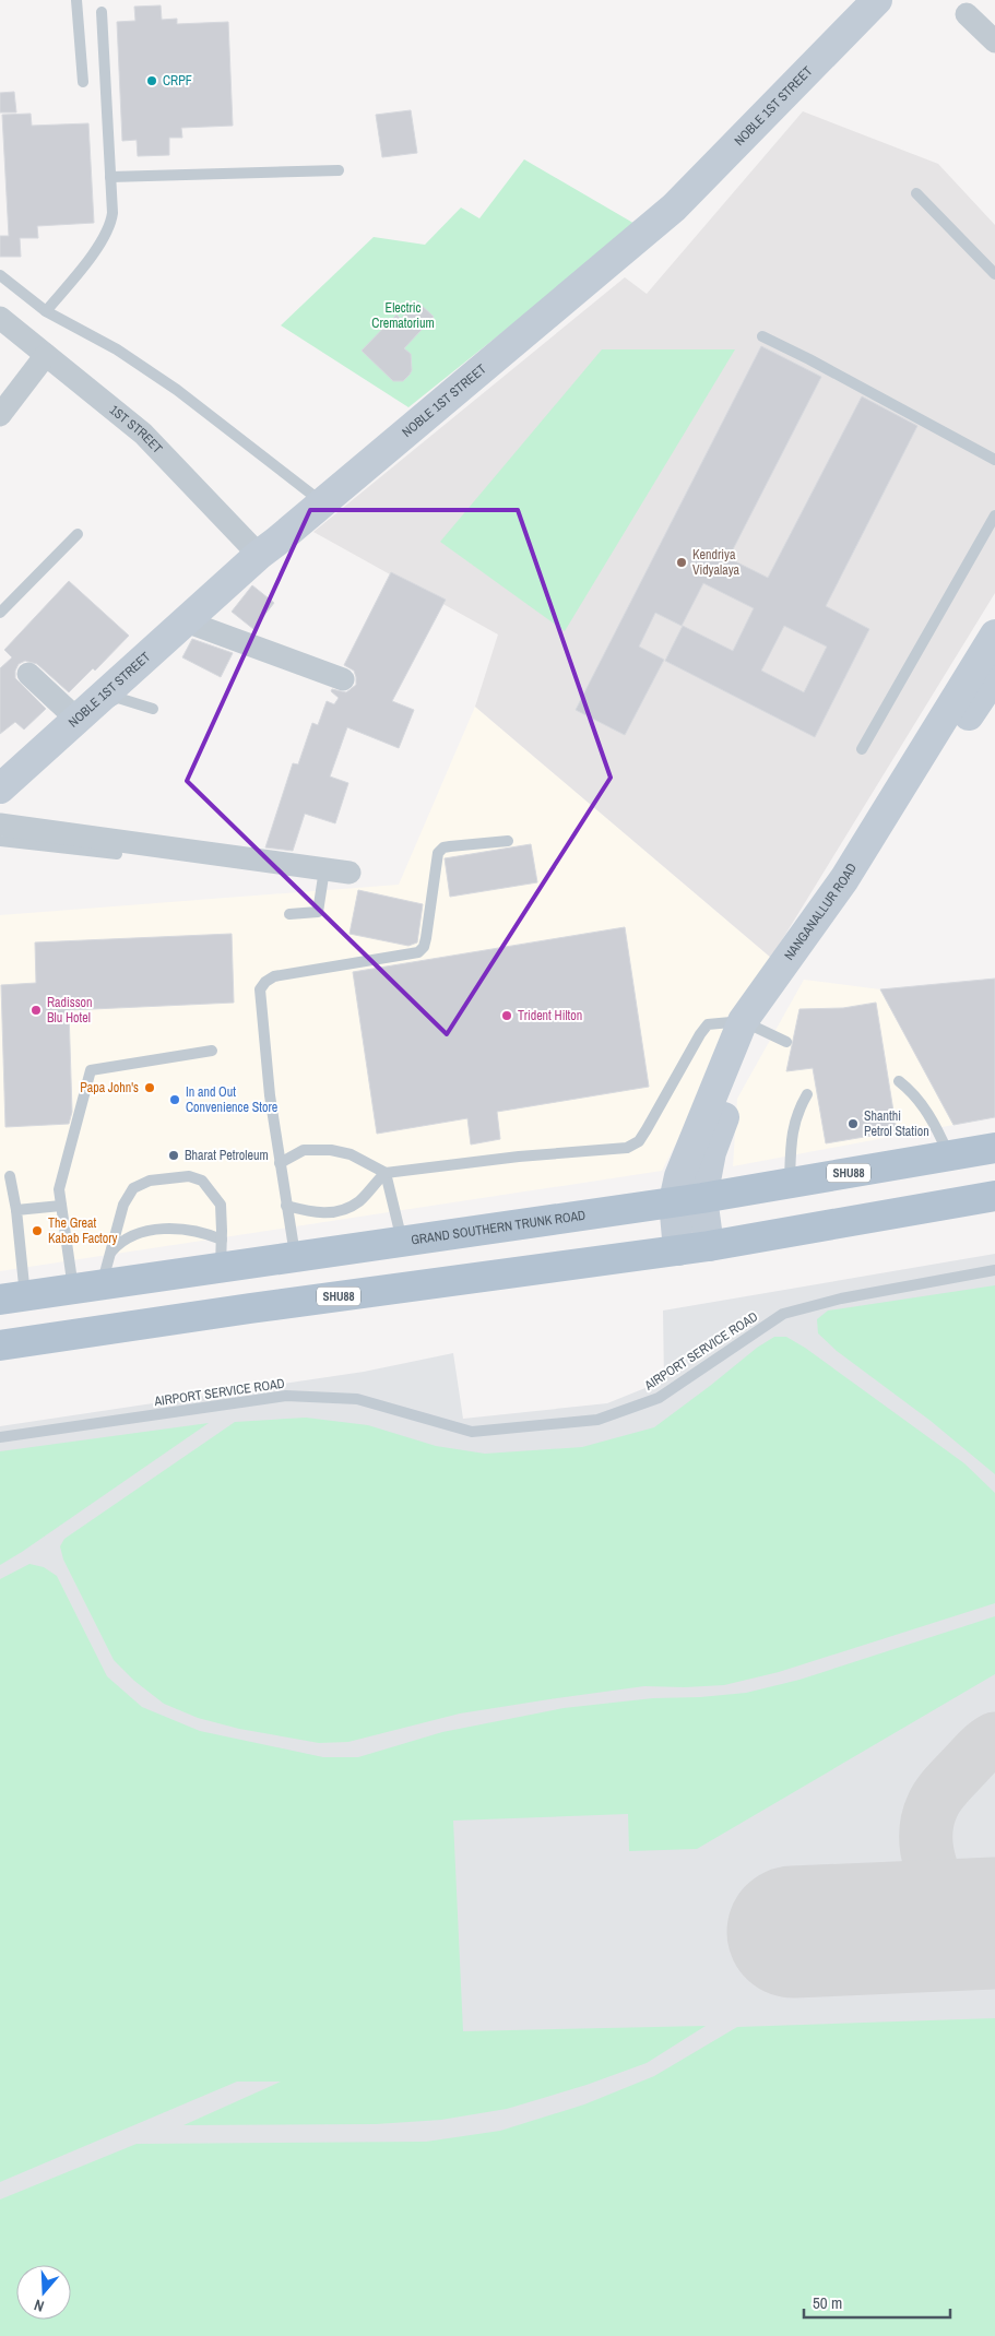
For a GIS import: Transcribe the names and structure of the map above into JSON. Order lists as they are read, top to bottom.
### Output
{
  "streets": {
    "main road": ["SHU88", "GRAND SOUTHERN TRUNK ROAD"],
    "street": ["NOBLE 1ST STREET", "1ST STREET", "NANGANALLUR ROAD"],
    "lane": ["AIRPORT SERVICE ROAD"]
  },
  "crossings": [
    ["NOBLE 1ST STREET", "1ST STREET"],
    ["NANGANALLUR ROAD", "GRAND SOUTHERN TRUNK ROAD"]
  ],
  "parks": ["Electric Crematorium"],
  "places": [
    "CRPF",
    "Kendriya Vidyalaya",
    "Radisson Blu Hotel",
    "Trident Hilton",
    "Papa John's",
    "In and Out Convenience Store",
    "Shanthi Petrol Station",
    "Bharat Petroleum",
    "The Great Kabab Factory"
  ],
  "scale_bar": "50 m",
  "north": "bottom"
}
